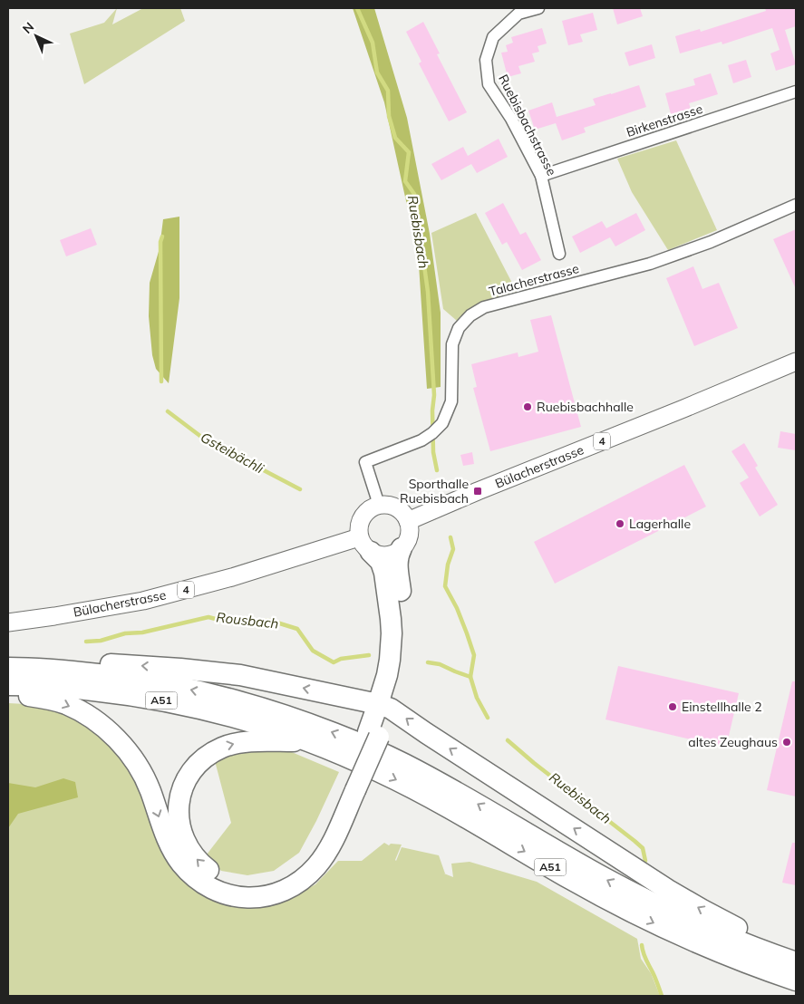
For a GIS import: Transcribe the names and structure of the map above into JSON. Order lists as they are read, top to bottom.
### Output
{
  "streets": {
    "highway": ["A51"],
    "main road": ["4", "Bülacherstrasse"],
    "street": ["Birkenstrasse", "Ruebisbachstrasse", "Talacherstrasse"]
  },
  "crossings": [
    ["Birkenstrasse", "Ruebisbachstrasse"],
    ["Talacherstrasse", "Bülacherstrasse"]
  ],
  "water": ["Ruebisbach", "Gsteibächli", "Rousbach"],
  "places": {
    "other": [
      "Ruebisbachhalle",
      "Lagerhalle",
      "Einstellhalle 2",
      "altes Zeughaus"
    ],
    "transit": ["Sporthalle Ruebisbach"]
  },
  "north": "top left"
}
